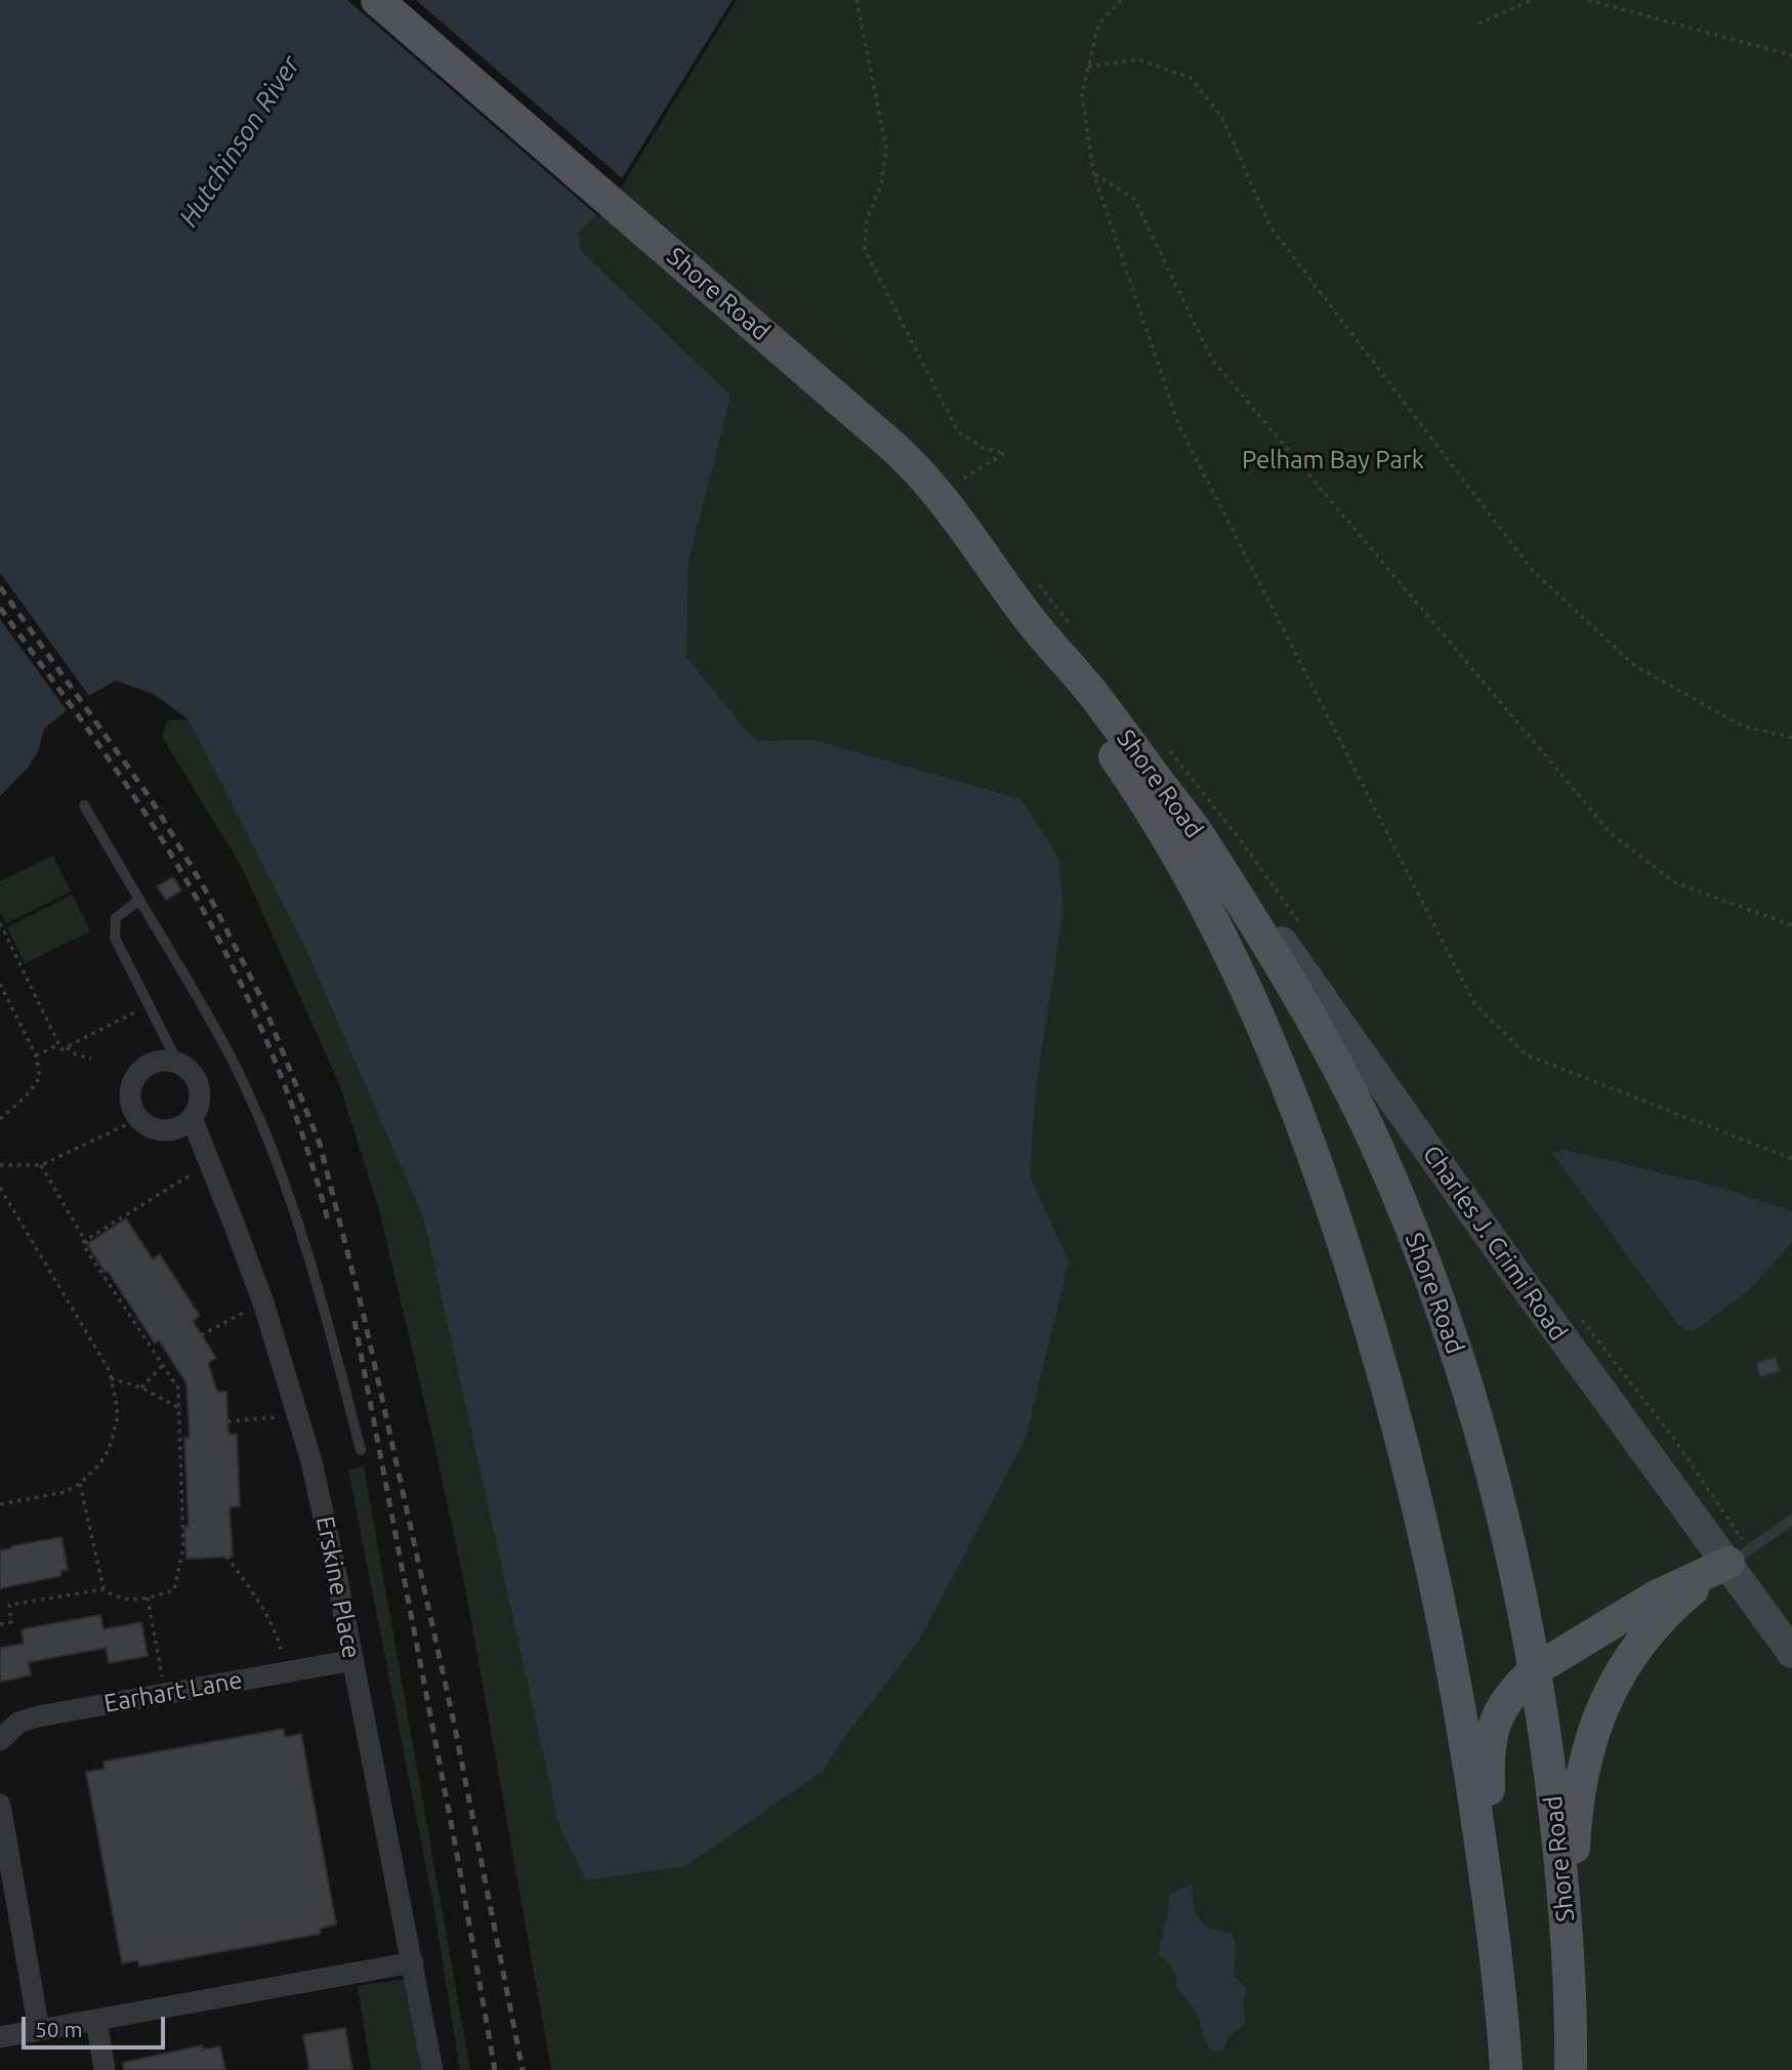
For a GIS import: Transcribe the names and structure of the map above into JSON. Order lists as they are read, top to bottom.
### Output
{
  "streets": {
    "main road": ["Shore Road", "Charles J. Crimi Road"],
    "street": ["Erskine Place", "Earhart Lane"]
  },
  "crossings": [
    ["Shore Road", "Charles J. Crimi Road"],
    ["Erskine Place", "Earhart Lane"]
  ],
  "water": ["Hutchinson River"],
  "parks": ["Pelham Bay Park"],
  "scale_bar": "50 m"
}
